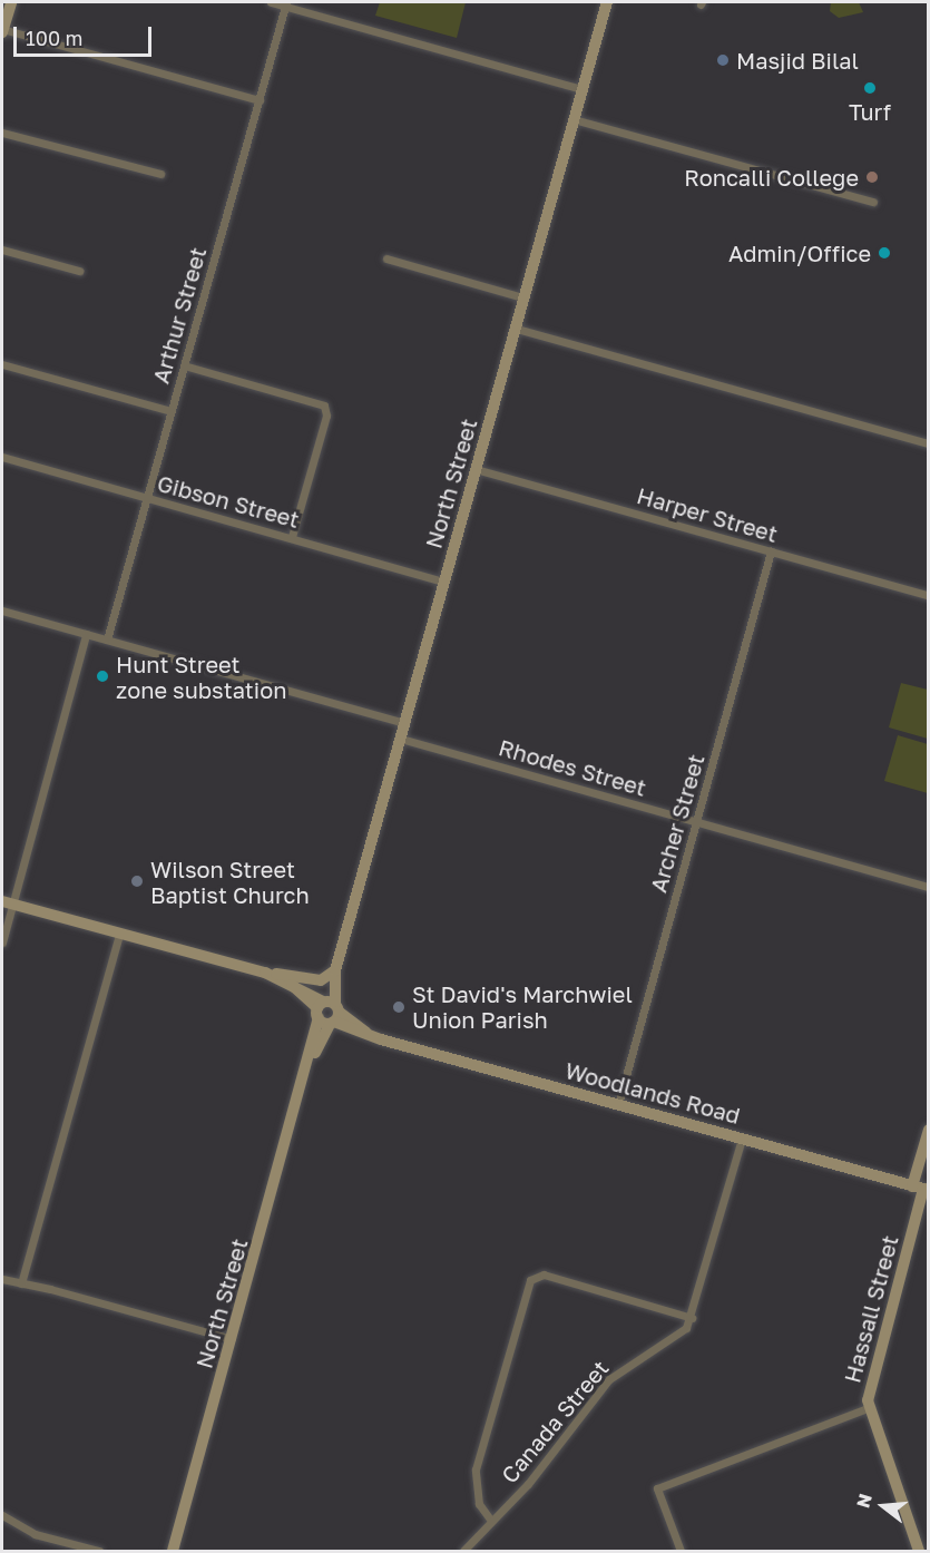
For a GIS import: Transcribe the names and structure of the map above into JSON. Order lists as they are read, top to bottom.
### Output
{
  "streets": {
    "street": [
      "Arthur Street",
      "North Street",
      "Gibson Street",
      "Harper Street",
      "Rhodes Street",
      "Archer Street",
      "Woodlands Road",
      "Hassall Street",
      "Canada Street"
    ]
  },
  "crossings": [
    ["Arthur Street", "Gibson Street"],
    ["North Street", "Gibson Street"],
    ["North Street", "Harper Street"],
    ["North Street", "Rhodes Street"],
    ["North Street", "Woodlands Road"],
    ["Harper Street", "Archer Street"],
    ["Rhodes Street", "Archer Street"],
    ["Archer Street", "Woodlands Road"],
    ["Woodlands Road", "Hassall Street"],
    ["Woodlands Road", "Canada Street"]
  ],
  "places": [
    "Masjid Bilal",
    "Turf",
    "Roncalli College",
    "Admin/Office",
    "Hunt Street zone substation",
    "Wilson Street Baptist Church",
    "St David's Marchwiel Union Parish"
  ],
  "scale_bar": "100 m",
  "north": "left"
}
